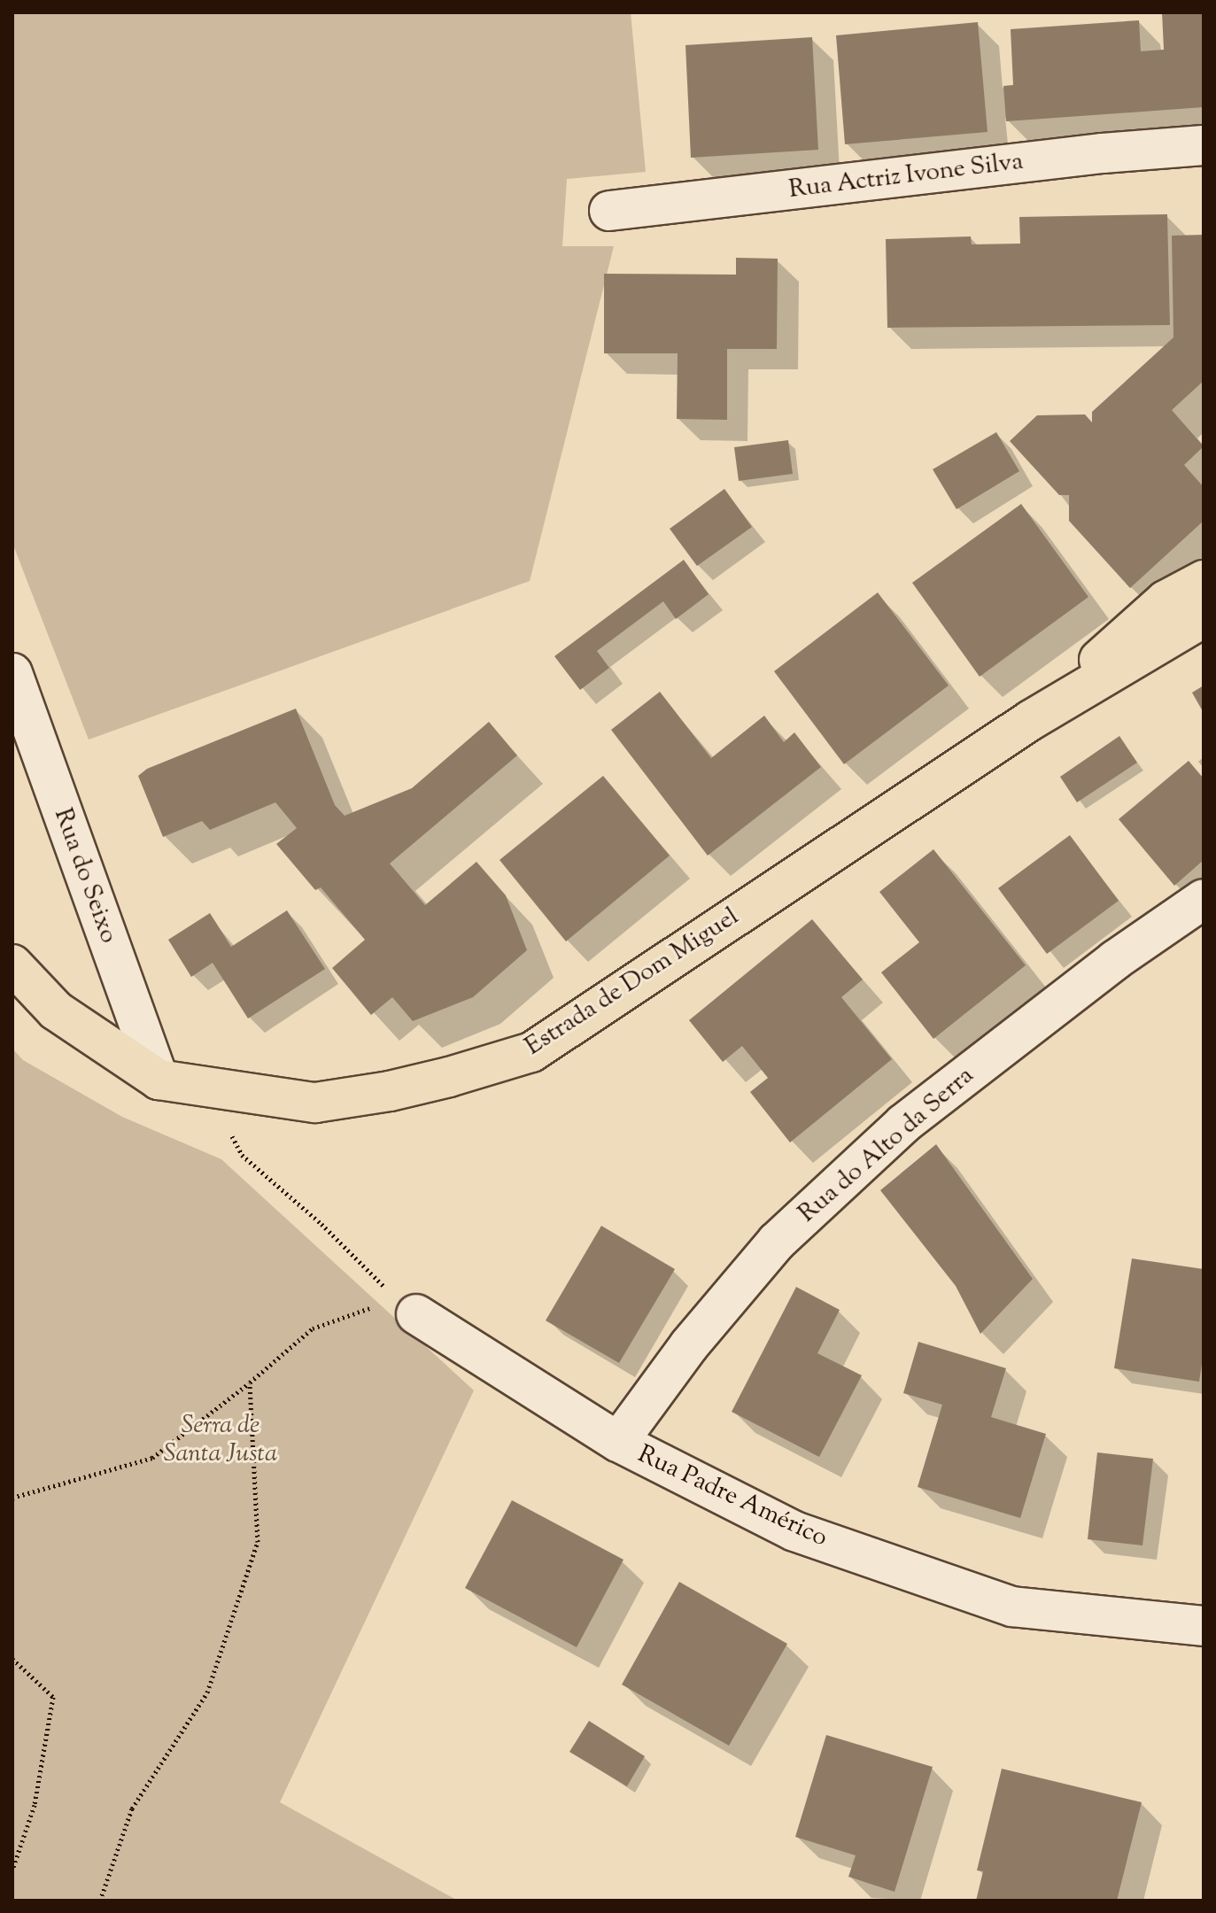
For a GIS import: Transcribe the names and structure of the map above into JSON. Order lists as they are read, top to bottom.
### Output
{
  "streets": {
    "main road": ["Estrada de Dom Miguel"],
    "street": [
      "Rua Actriz Ivone Silva",
      "Rua do Seixo",
      "Rua do Alto da Serra",
      "Rua Padre Américo"
    ]
  },
  "crossings": [
    ["Rua do Seixo", "Estrada de Dom Miguel"],
    ["Rua do Alto da Serra", "Rua Padre Américo"]
  ],
  "parks": ["Serra de Santa Justa"]
}
